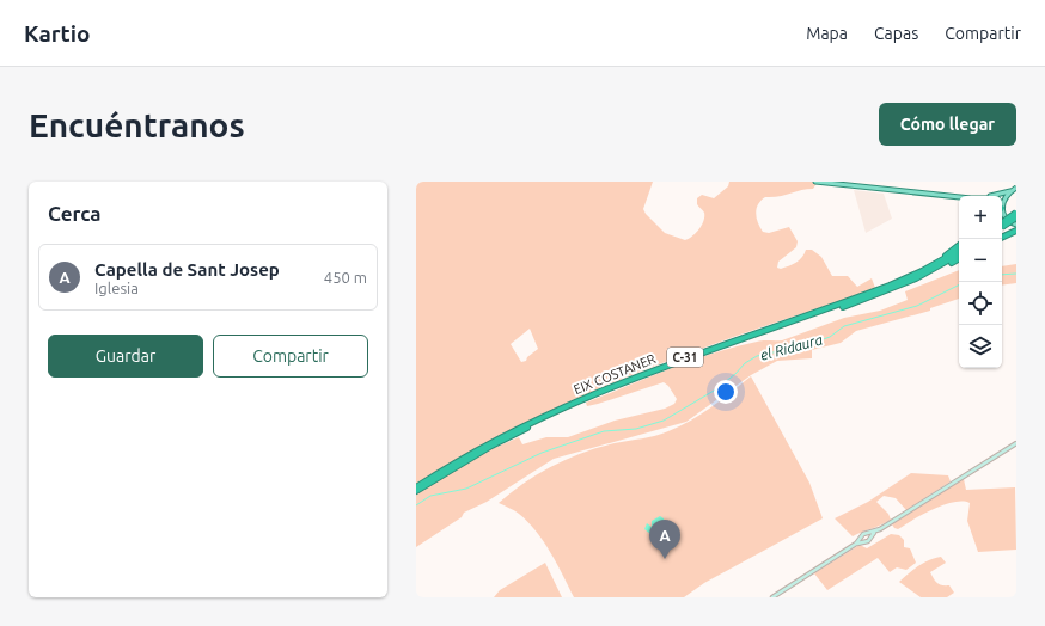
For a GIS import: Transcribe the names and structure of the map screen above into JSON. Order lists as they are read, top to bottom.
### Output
{
  "streets": {
    "highway": ["C-31", "EIX COSTANER"]
  },
  "water": ["el Ridaura"],
  "page": {
    "header": "Kartio",
    "nav": ["Mapa", "Capas", "Compartir"],
    "buttons": [
      "Cómo llegar",
      ["Guardar", "Compartir"]
    ],
    "title": "Encuéntranos",
    "heading": "Cerca",
    "map_buttons": ["+", "−"],
    "list": [
      {
        "mark": "A",
        "name": "Capella de Sant Josep",
        "note": "Iglesia",
        "value": "450 m"
      }
    ],
    "pins": "A"
  }
}
